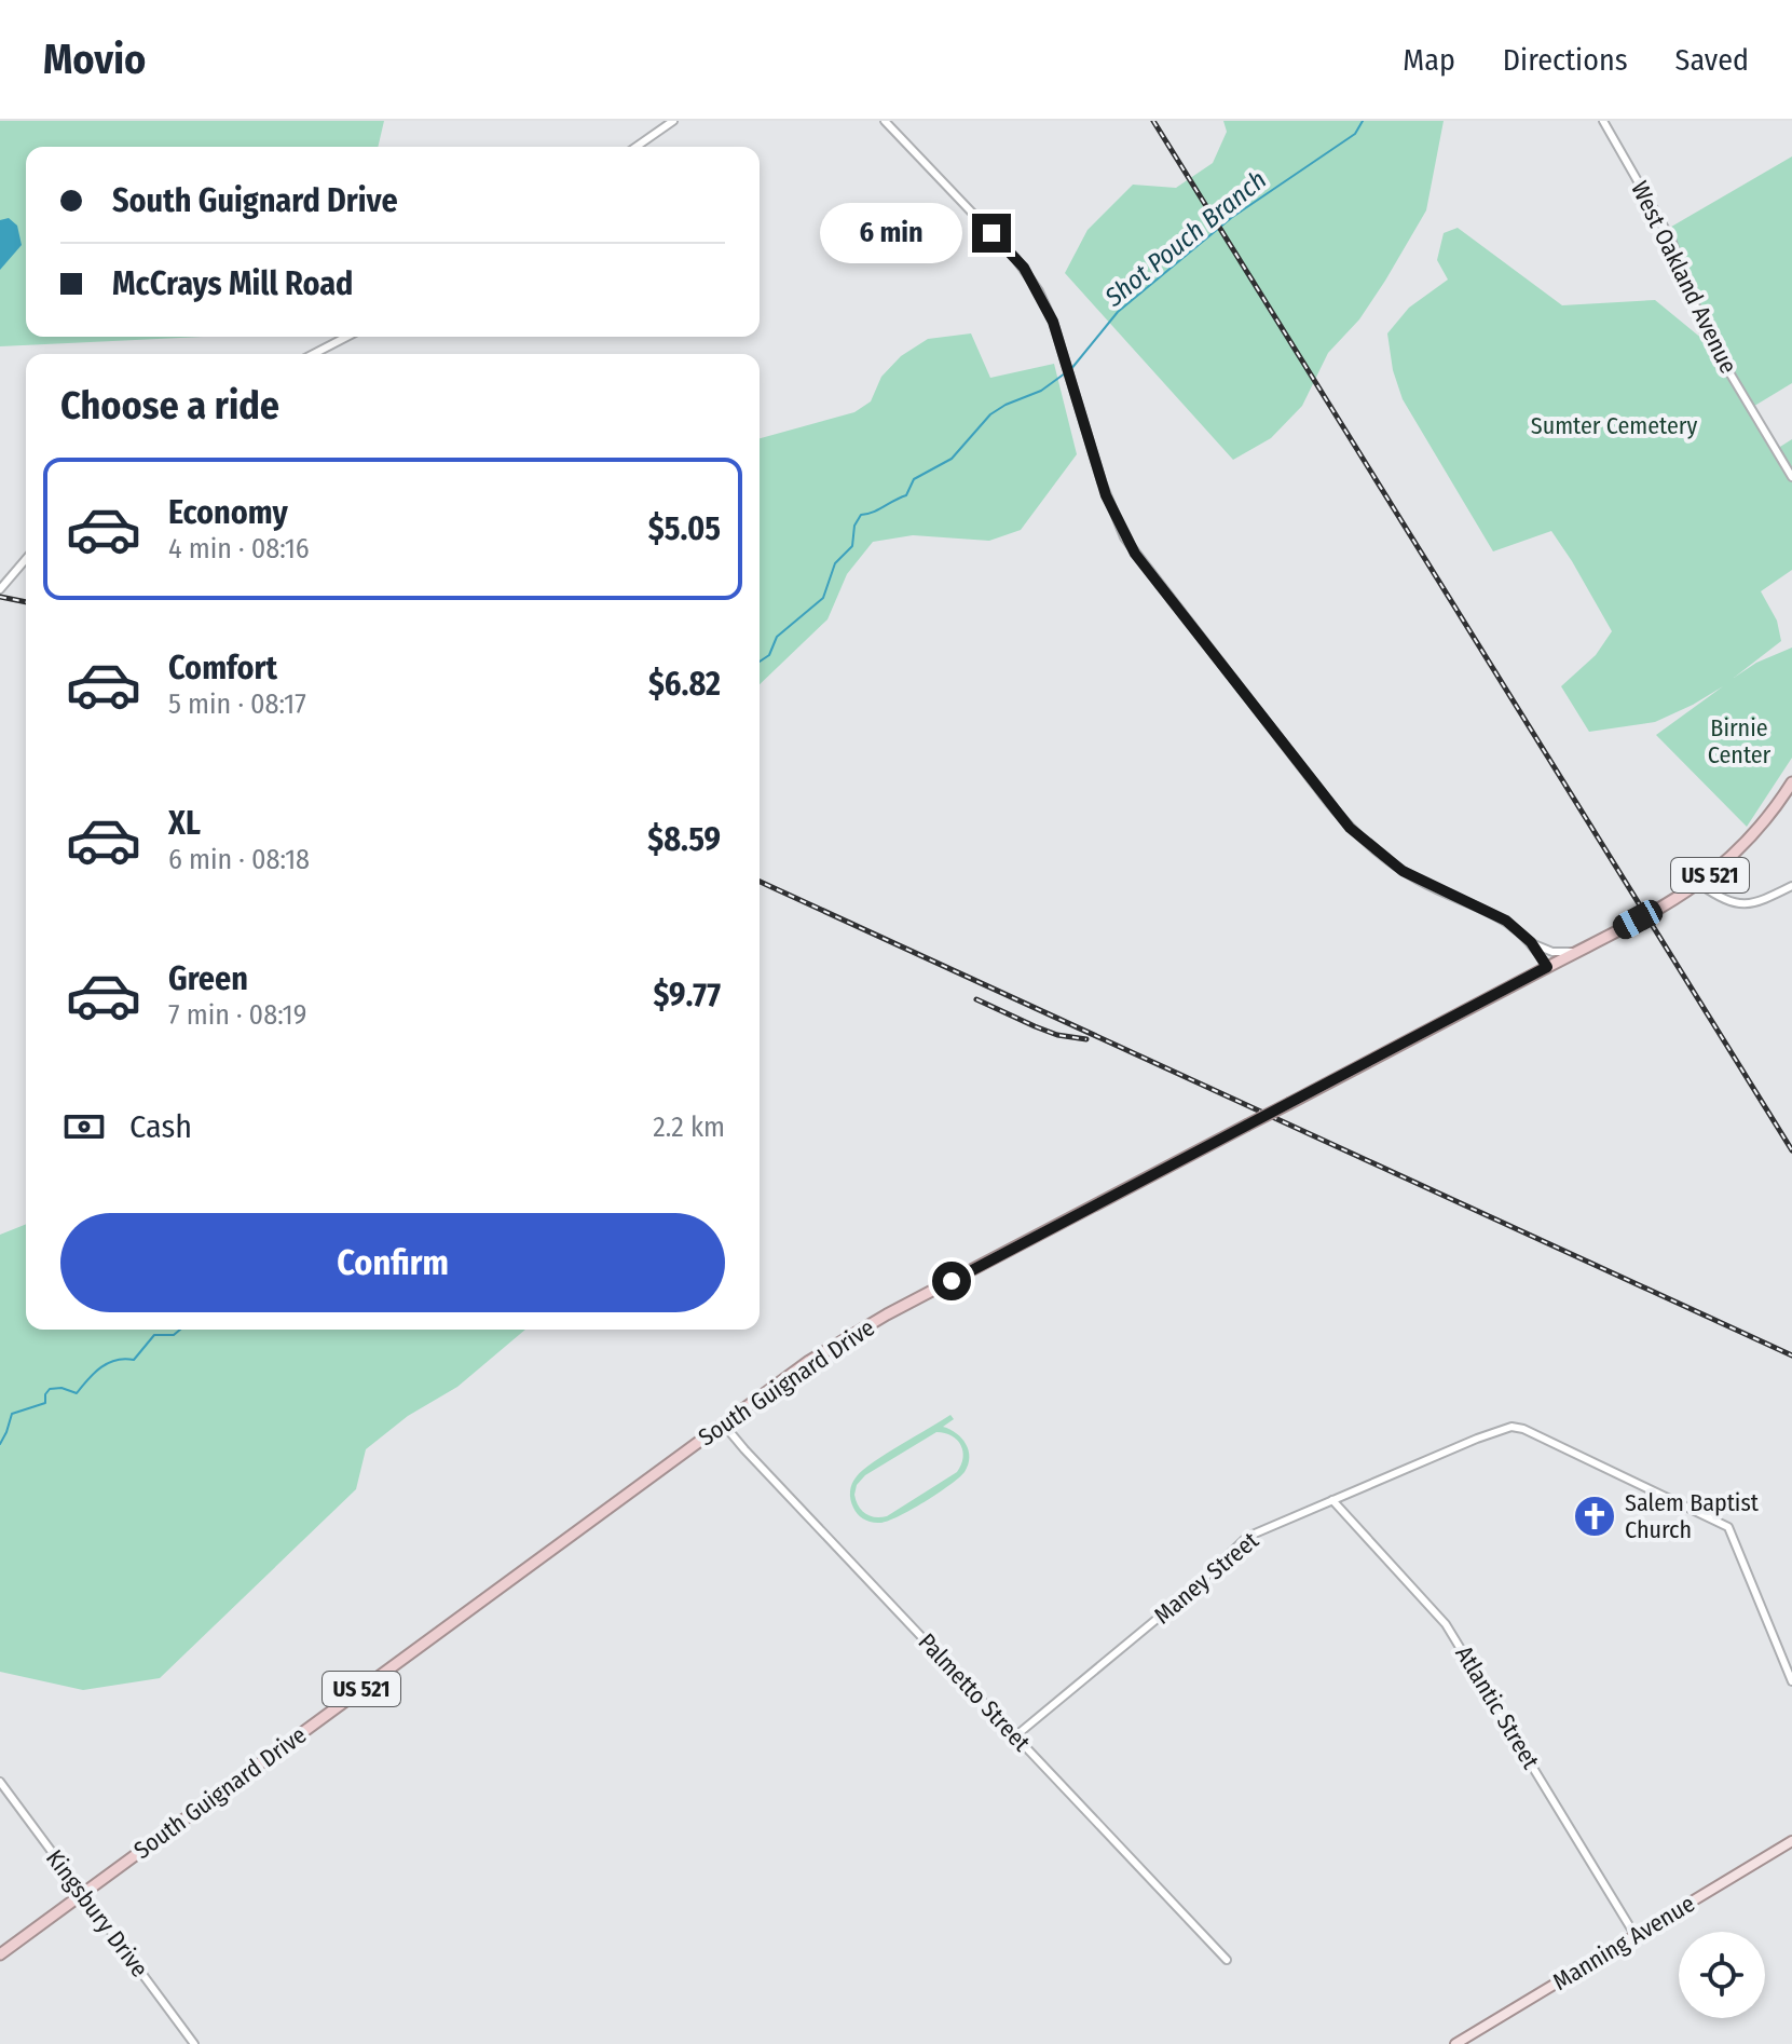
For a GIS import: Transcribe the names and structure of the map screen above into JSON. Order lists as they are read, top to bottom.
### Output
{
  "streets": {
    "highway": ["US 521", "South Guignard Drive"],
    "main road": ["Manning Avenue"],
    "street": [
      "West Oakland Avenue",
      "Maney Street",
      "Palmetto Street",
      "Atlantic Street",
      "Kingsbury Drive"
    ]
  },
  "crossings": [
    ["South Guignard Drive", "Palmetto Street"],
    ["South Guignard Drive", "Kingsbury Drive"],
    ["Maney Street", "Palmetto Street"],
    ["Maney Street", "Atlantic Street"],
    ["Atlantic Street", "Manning Avenue"]
  ],
  "water": ["Shot Pouch Branch"],
  "parks": ["Sumter Cemetery", "Birnie Center"],
  "places": {
    "church": ["Salem Baptist Church"]
  },
  "page": {
    "header": "Movio",
    "nav": ["Map", "Directions", "Saved"],
    "banner": ["South Guignard Drive", "McCrays Mill Road"],
    "bubble": "6 min",
    "heading": "Choose a ride",
    "list": [
      {
        "name": "Economy",
        "note": "4 min · 08:16",
        "value": "$5.05"
      },
      {
        "name": "Comfort",
        "note": "5 min · 08:17",
        "value": "$6.82"
      },
      {
        "name": "XL",
        "note": "6 min · 08:18",
        "value": "$8.59"
      },
      {
        "name": "Green",
        "note": "7 min · 08:19",
        "value": "$9.77"
      }
    ],
    "pay": ["Cash", "2.2 km"],
    "buttons": "Confirm"
  }
}
